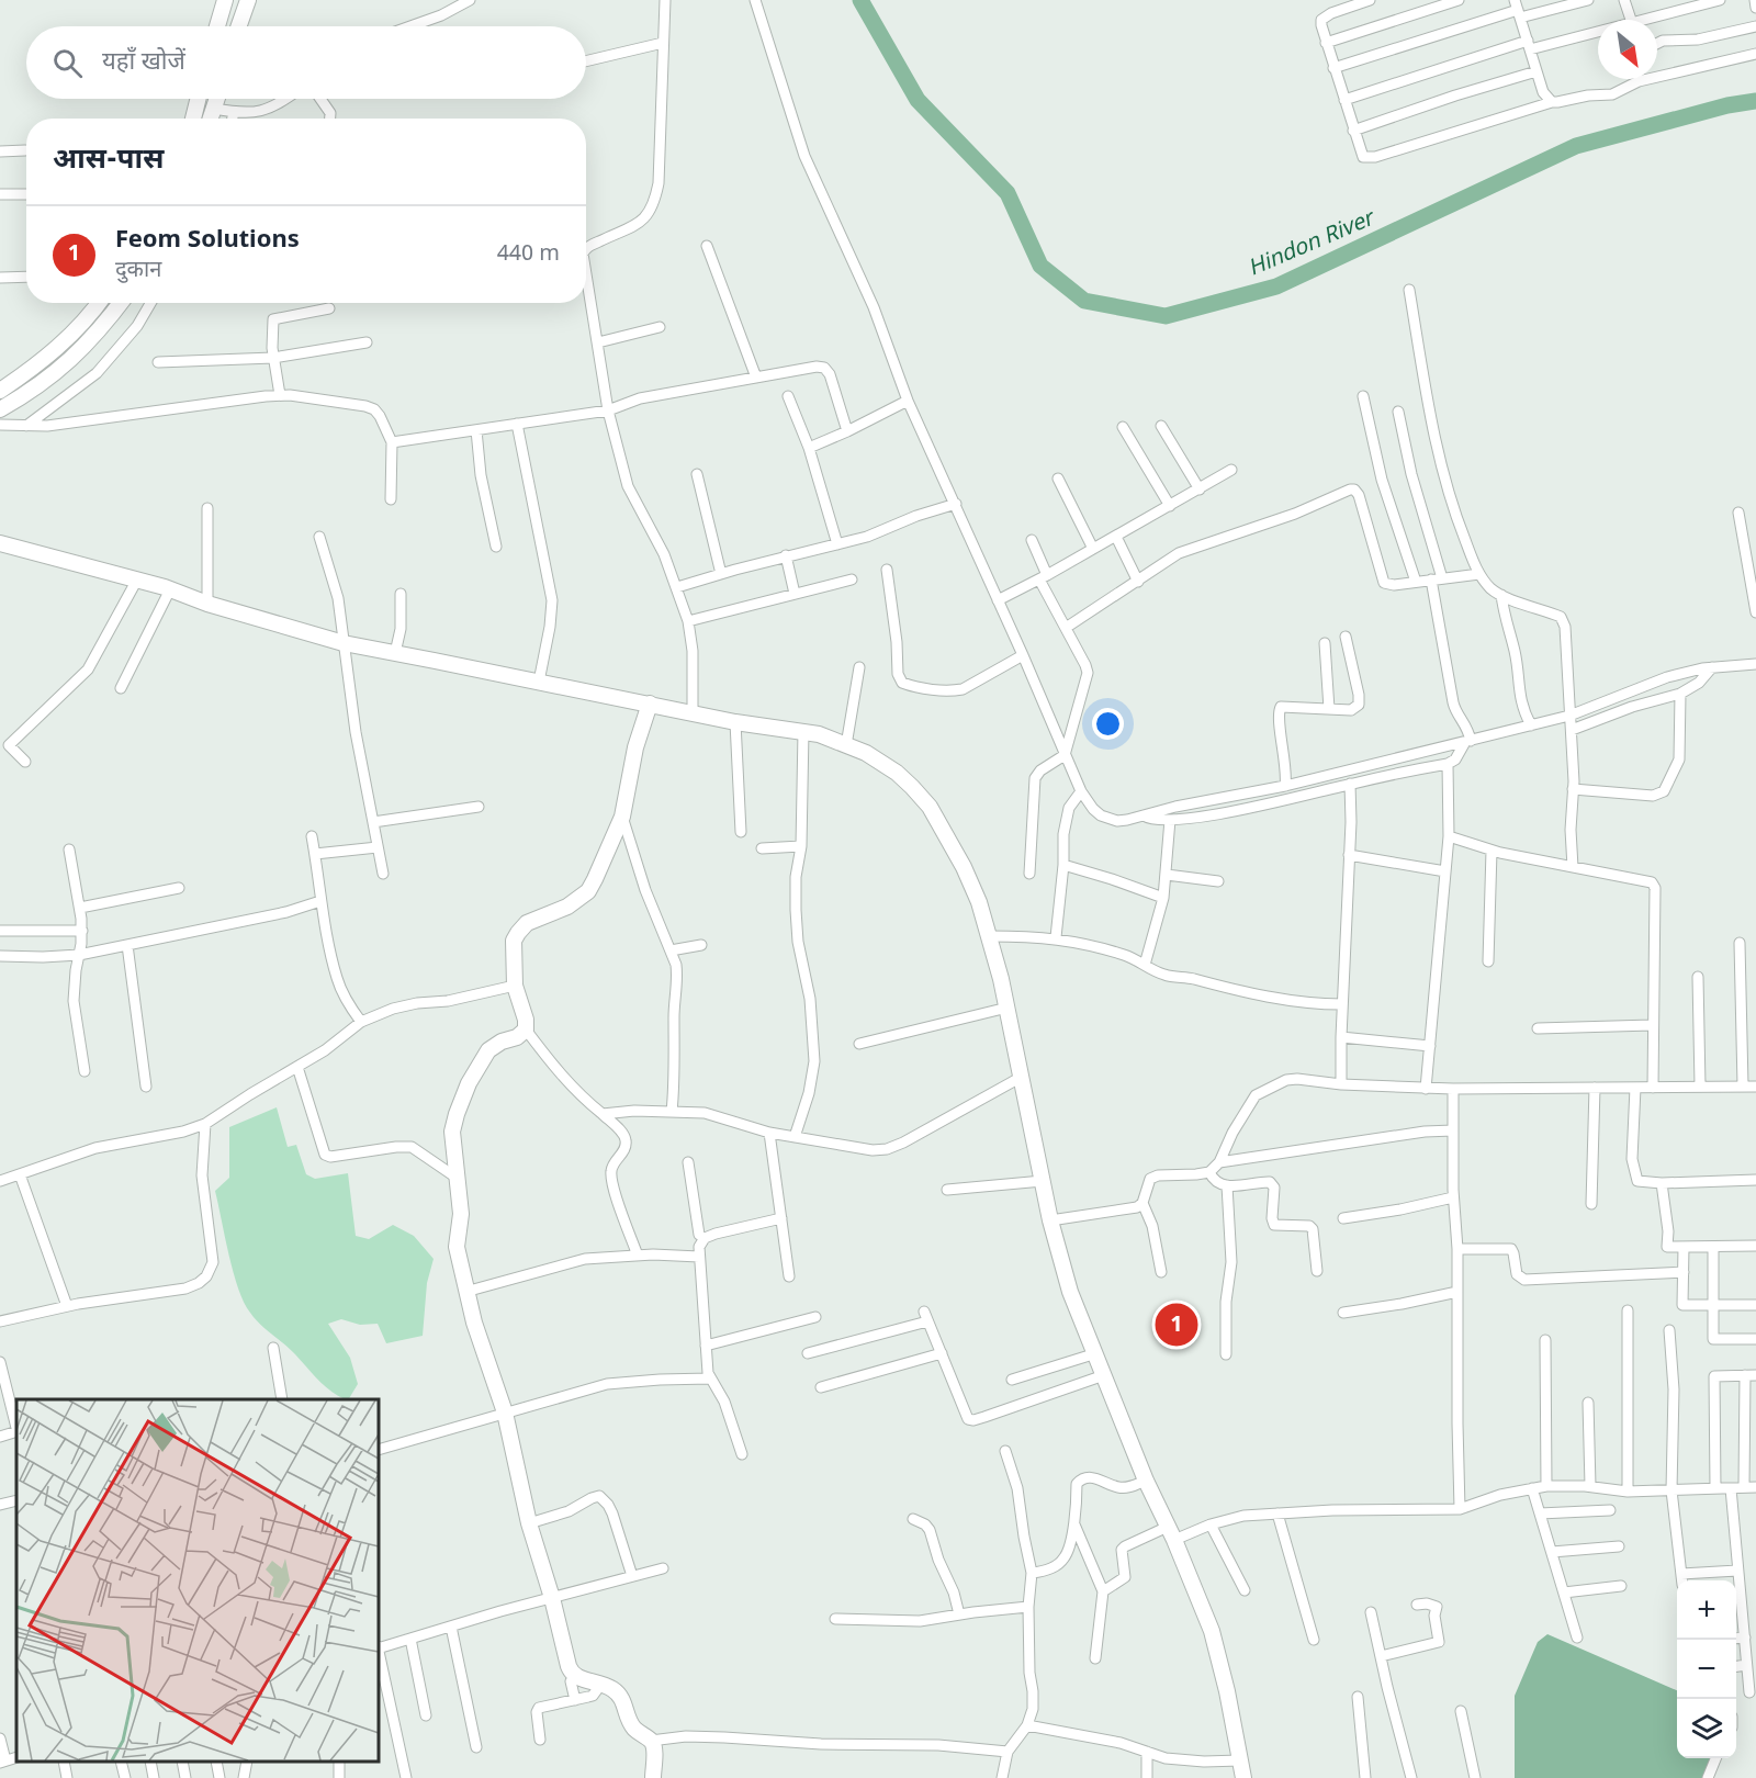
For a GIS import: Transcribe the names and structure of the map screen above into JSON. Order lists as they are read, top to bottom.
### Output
{
  "water": ["Hindon River"],
  "north": "bottom right",
  "page": {
    "search": "यहाँ खोजें",
    "heading": "आस-पास",
    "list": [
      {
        "mark": "1",
        "name": "Feom Solutions",
        "note": "दुकान",
        "value": "440 m"
      }
    ],
    "pins": "1",
    "map_buttons": ["+", "−"]
  }
}
